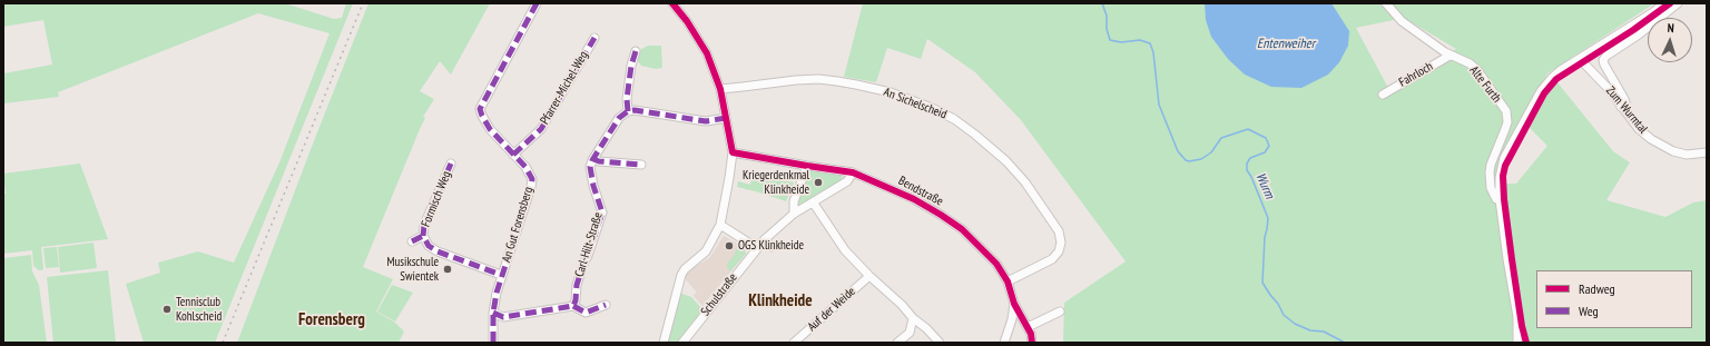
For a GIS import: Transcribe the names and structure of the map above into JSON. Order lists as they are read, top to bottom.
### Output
{
  "streets": {
    "street": [
      "Fahrloch",
      "Alte Furth",
      "Pfarrer-Michel-Weg",
      "An Sichelscheid",
      "Zum Wurmtal",
      "Bendstraße",
      "Formisch Weg",
      "An Gut Forensberg",
      "Carl-Hilt-Straße",
      "Schulstraße",
      "Auf der Weide"
    ]
  },
  "crossings": [
    ["Fahrloch", "Alte Furth"],
    ["Pfarrer-Michel-Weg", "An Gut Forensberg"],
    ["An Sichelscheid", "Bendstraße"],
    ["Bendstraße", "Schulstraße"],
    ["Formisch Weg", "An Gut Forensberg"]
  ],
  "districts": ["Klinkheide", "Forensberg"],
  "water": ["Entenweiher", "Wurm"],
  "places": [
    "Kriegerdenkmal Klinkheide",
    "OGS Klinkheide",
    "Musikschule Swientek",
    "Tennisclub Kohlscheid"
  ],
  "legend": ["Radweg", "Weg"],
  "north": "top"
}
